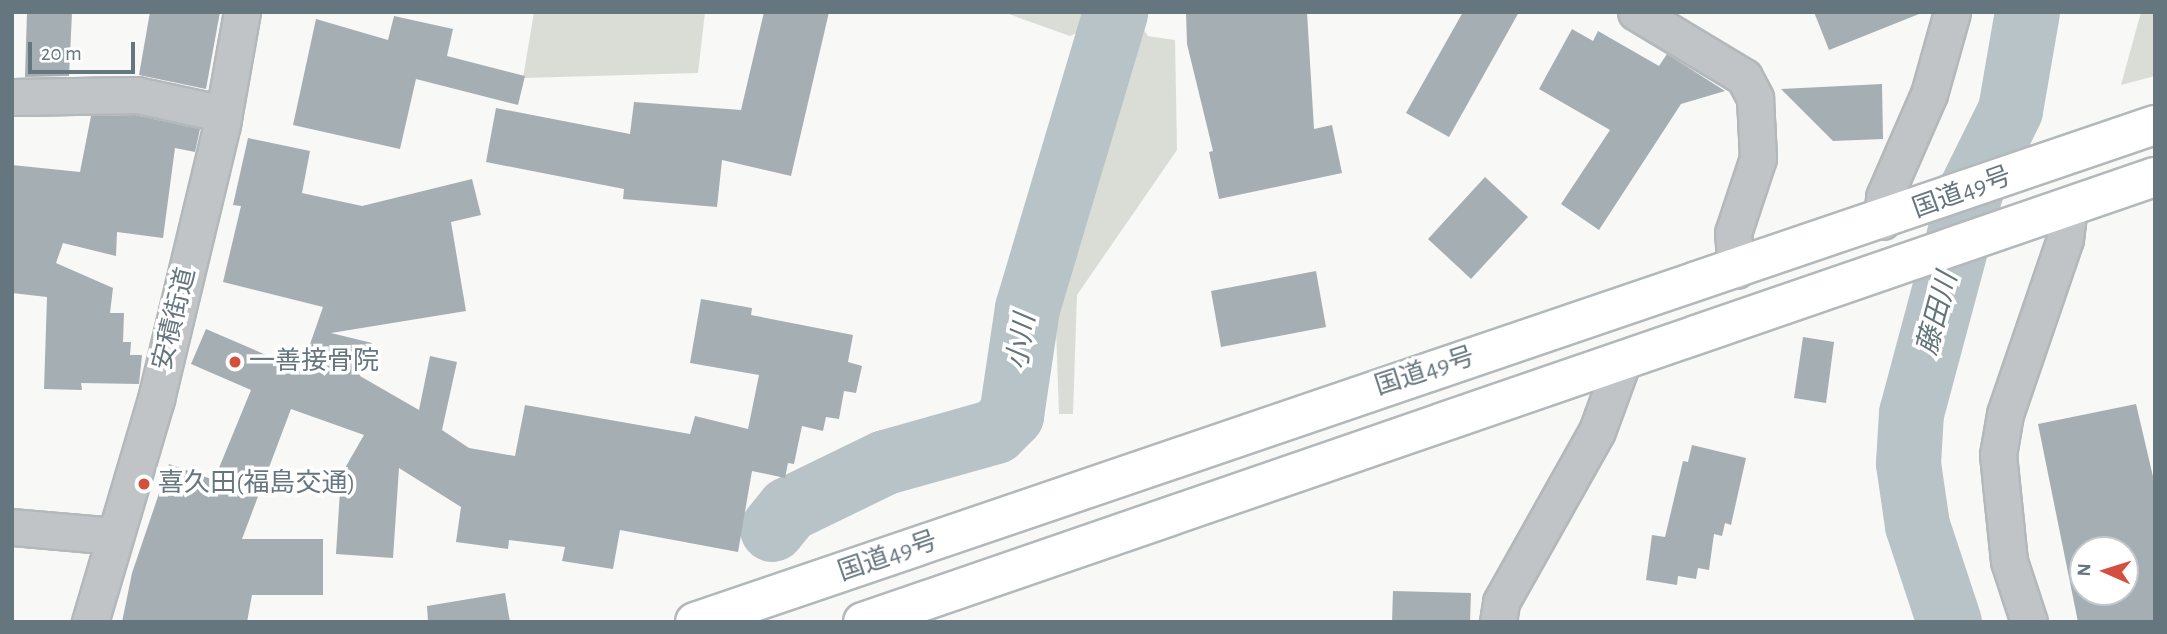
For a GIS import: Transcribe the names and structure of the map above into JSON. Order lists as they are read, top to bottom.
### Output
{
  "streets": {
    "highway": ["国道49号"],
    "street": ["安積街道"]
  },
  "water": ["藤田川", "小川"],
  "places": ["一善接骨院", "喜久田(福島交通)"],
  "scale_bar": "20 m",
  "north": "left"
}
